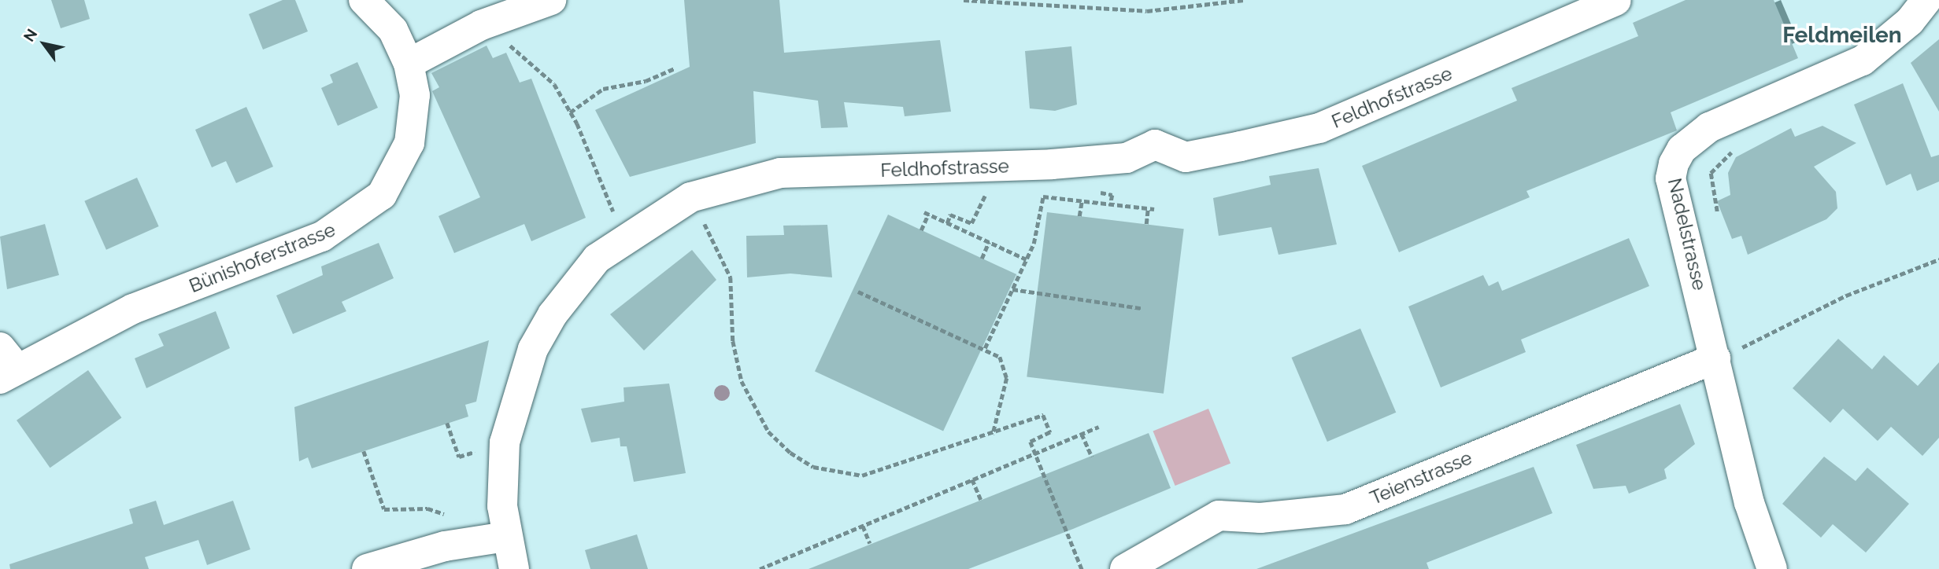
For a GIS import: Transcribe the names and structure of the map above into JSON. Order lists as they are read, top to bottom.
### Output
{
  "streets": {
    "street": [
      "Feldhofstrasse",
      "Nadelstrasse",
      "Bünishoferstrasse",
      "Teienstrasse"
    ]
  },
  "crossings": [
    ["Nadelstrasse", "Teienstrasse"]
  ],
  "districts": ["Feldmeilen"],
  "north": "top left"
}
